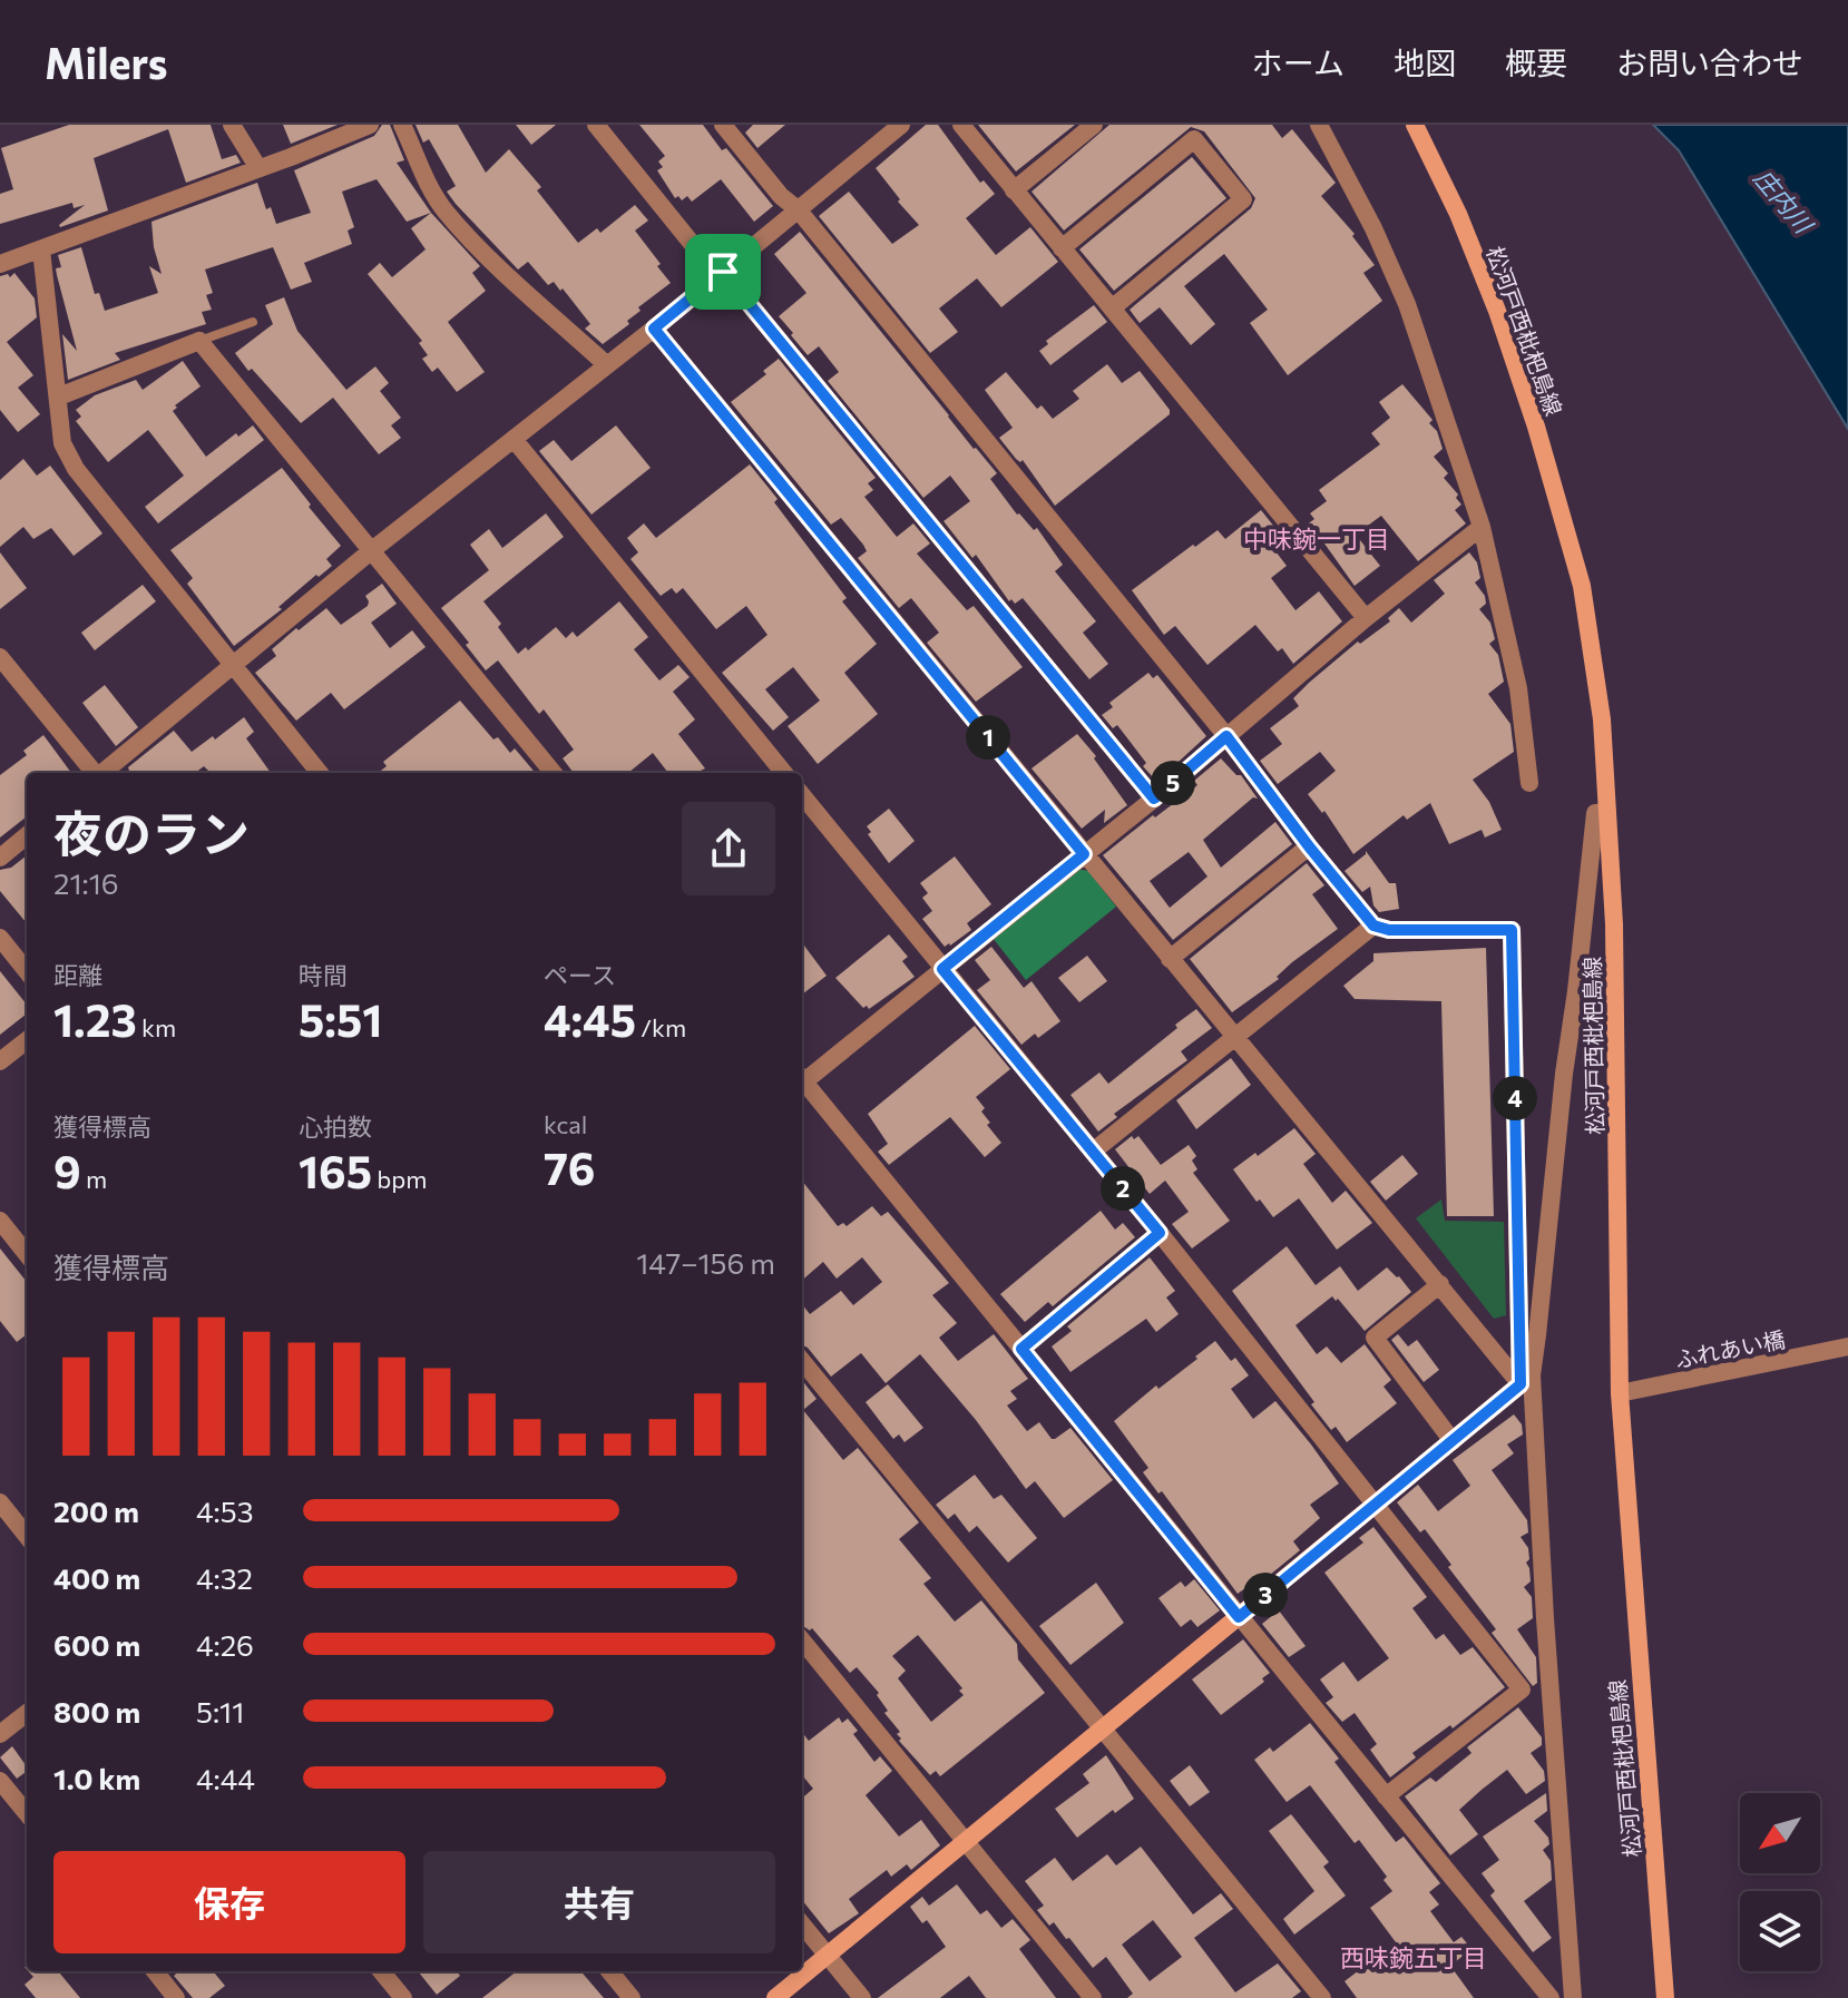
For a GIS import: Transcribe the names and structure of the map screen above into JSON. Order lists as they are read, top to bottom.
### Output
{
  "streets": {
    "main road": ["松河戸西枇杷島線"],
    "street": ["ふれあい橋"]
  },
  "crossings": [
    ["松河戸西枇杷島線", "ふれあい橋"]
  ],
  "districts": ["中味鋺一丁目", "西味鋺五丁目"],
  "water": ["庄内川"],
  "north": "bottom left",
  "page": {
    "header": "Milers",
    "nav": [
      "ホーム",
      "地図",
      "概要",
      "お問い合わせ"
    ],
    "pins": [
      "1",
      "5",
      "4",
      "2",
      "3"
    ],
    "heading": ["夜のラン", "21:16"],
    "stats": [
      ["距離", "1.23 km"],
      ["時間", "5:51"],
      ["ペース", "4:45 /km"],
      ["獲得標高", "9 m"],
      ["心拍数", "165 bpm"],
      ["kcal", "76"]
    ],
    "chart": ["獲得標高", "147–156 m"],
    "list": [
      {
        "name": "200 m",
        "note": "4:53"
      },
      {
        "name": "400 m",
        "note": "4:32"
      },
      {
        "name": "600 m",
        "note": "4:26"
      },
      {
        "name": "800 m",
        "note": "5:11"
      },
      {
        "name": "1.0 km",
        "note": "4:44"
      }
    ],
    "buttons": ["保存", "共有"]
  }
}
